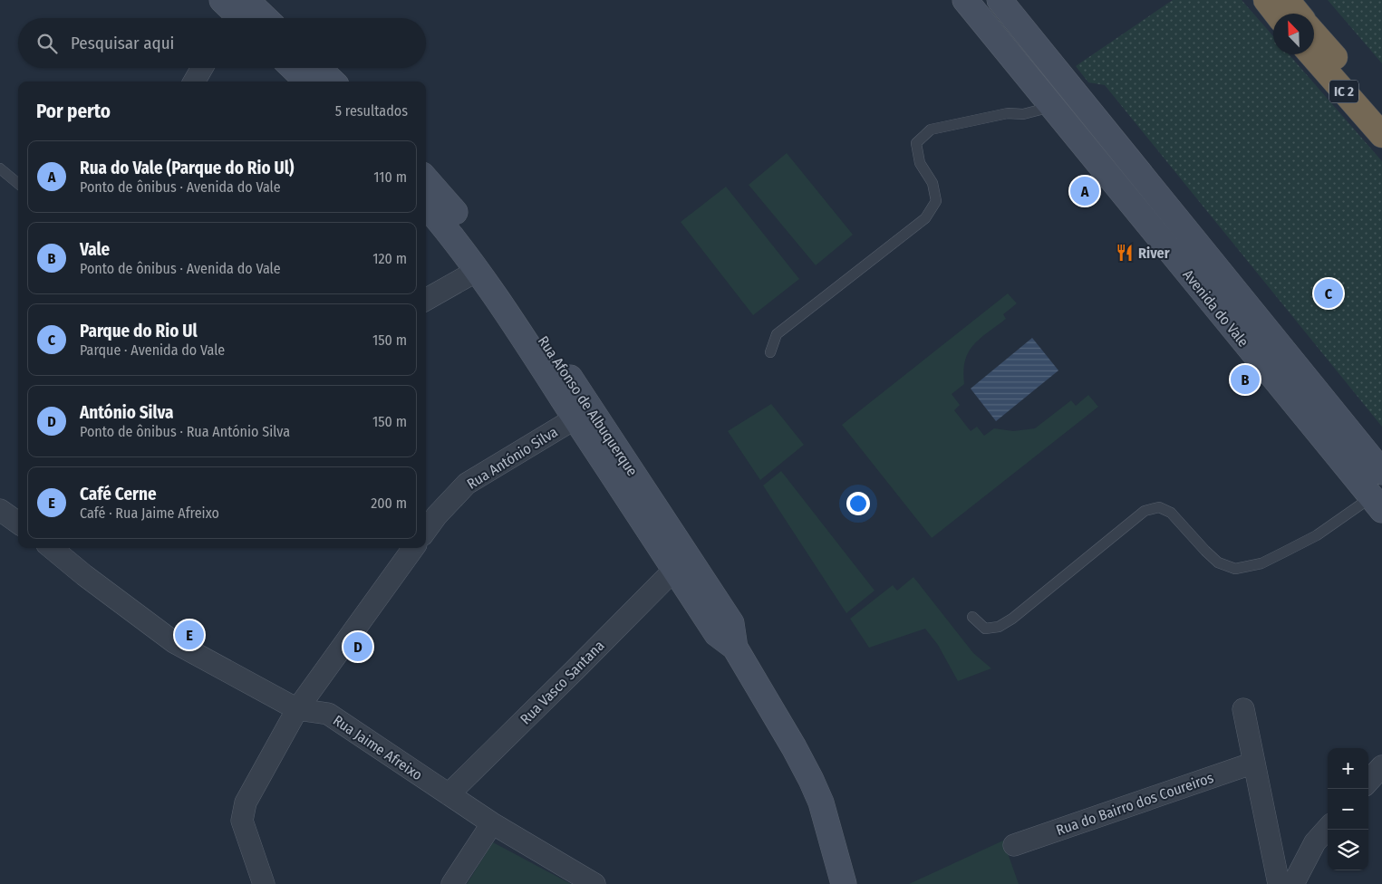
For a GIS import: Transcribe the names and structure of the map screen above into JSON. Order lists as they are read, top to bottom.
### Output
{
  "streets": {
    "highway": ["IC 2"],
    "street": [
      "Avenida do Vale",
      "Rua Afonso de Albuquerque",
      "Rua António Silva",
      "Rua Vasco Santana",
      "Rua Jaime Afreixo",
      "Rua do Bairro dos Coureiros"
    ]
  },
  "crossings": [
    ["Rua Afonso de Albuquerque", "Rua António Silva"],
    ["Rua Afonso de Albuquerque", "Rua Vasco Santana"],
    ["Rua Vasco Santana", "Rua Jaime Afreixo"]
  ],
  "places": {
    "restaurant": ["River"]
  },
  "north": "top left",
  "page": {
    "search": "Pesquisar aqui",
    "heading": ["Por perto", "5 resultados"],
    "list": [
      {
        "mark": "A",
        "name": "Rua do Vale (Parque do Rio Ul)",
        "note": "Ponto de ônibus · Avenida do Vale",
        "value": "110 m"
      },
      {
        "mark": "B",
        "name": "Vale",
        "note": "Ponto de ônibus · Avenida do Vale",
        "value": "120 m"
      },
      {
        "mark": "C",
        "name": "Parque do Rio Ul",
        "note": "Parque · Avenida do Vale",
        "value": "150 m"
      },
      {
        "mark": "D",
        "name": "António Silva",
        "note": "Ponto de ônibus · Rua António Silva",
        "value": "150 m"
      },
      {
        "mark": "E",
        "name": "Café Cerne",
        "note": "Café · Rua Jaime Afreixo",
        "value": "200 m"
      }
    ],
    "pins": [
      "A",
      "C",
      "B",
      "E",
      "D"
    ],
    "map_buttons": ["+", "−"]
  }
}
